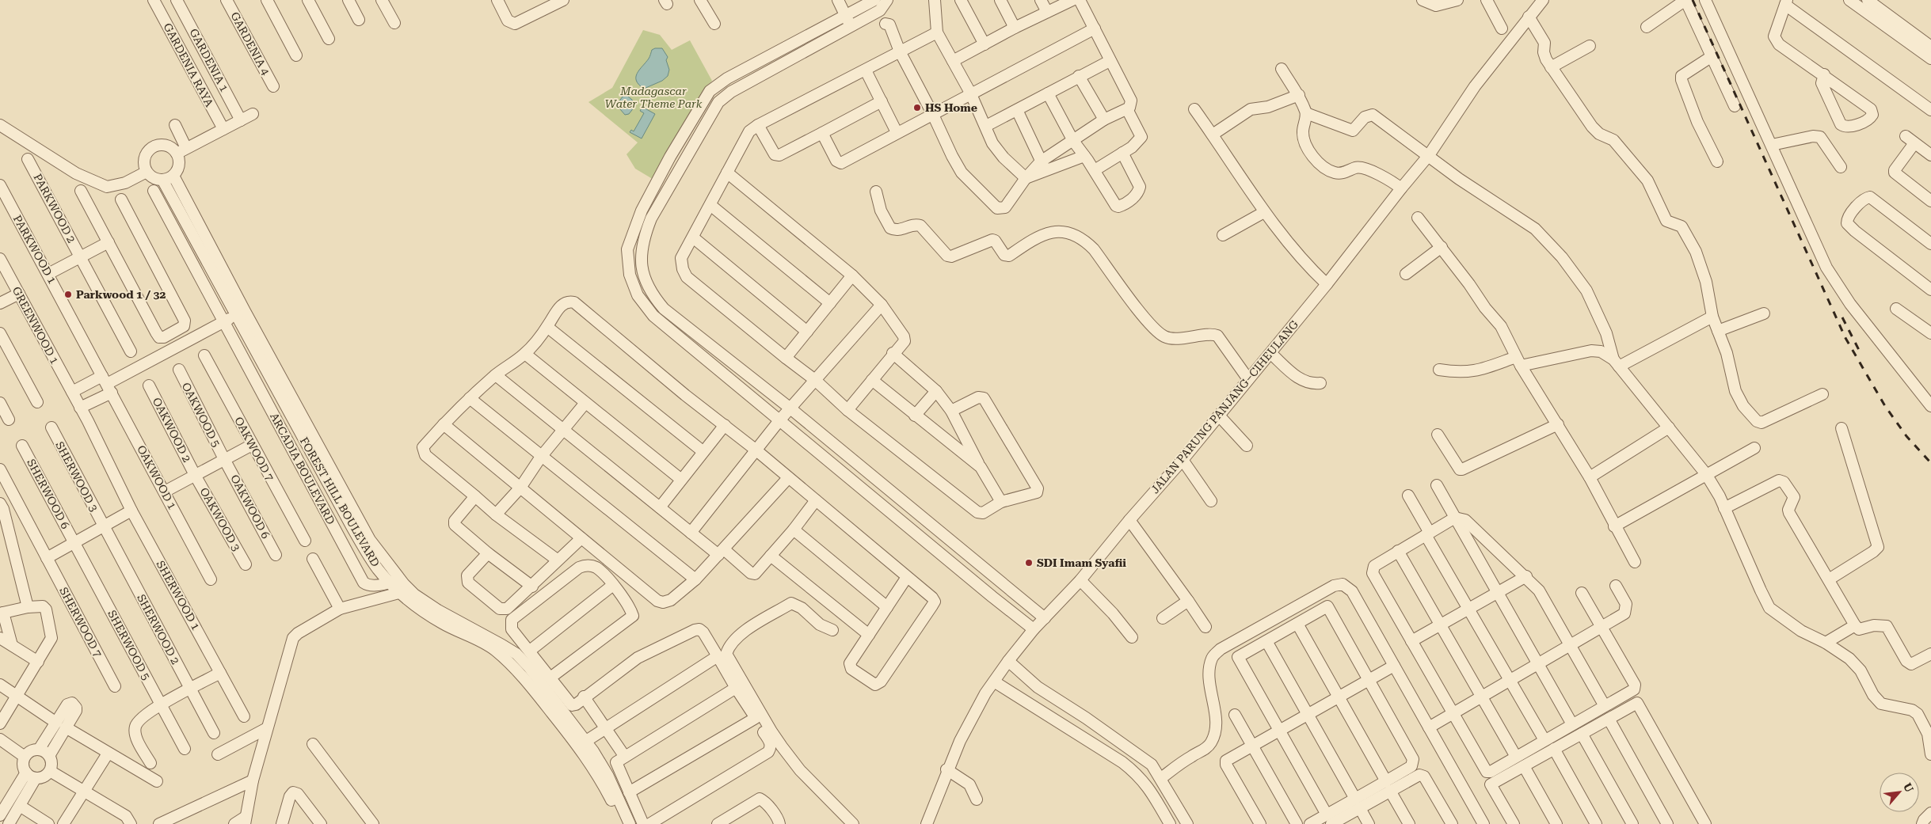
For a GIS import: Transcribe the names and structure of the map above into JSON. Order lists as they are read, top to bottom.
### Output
{
  "streets": {
    "street": [
      "GARDENIA 4",
      "GARDENIA 1",
      "GARDENIA RAYA",
      "PARKWOOD 2",
      "PARKWOOD 1",
      "GREENWOOD 1",
      "JALAN PARUNG PANJANG–CIHEULANG",
      "OAKWOOD 5",
      "OAKWOOD 2",
      "OAKWOOD 7",
      "ARCADIA BOULEVARD",
      "SHERWOOD 3",
      "OAKWOOD 1",
      "SHERWOOD 6",
      "FOREST HILL BOULEVARD",
      "OAKWOOD 6",
      "OAKWOOD 3",
      "SHERWOOD 1",
      "SHERWOOD 7",
      "SHERWOOD 2",
      "SHERWOOD 5"
    ]
  },
  "crossings": [
    ["PARKWOOD 1", "OAKWOOD 1"],
    ["GREENWOOD 1", "SHERWOOD 1"],
    ["OAKWOOD 5", "OAKWOOD 6"],
    ["OAKWOOD 2", "OAKWOOD 3"],
    ["ARCADIA BOULEVARD", "FOREST HILL BOULEVARD"],
    ["SHERWOOD 3", "SHERWOOD 2"],
    ["SHERWOOD 6", "SHERWOOD 5"]
  ],
  "parks": ["Madagascar Water Theme Park"],
  "places": ["HS Home", "Parkwood 1 / 32", "SDI Imam Syafii"],
  "north": "top right"
}
